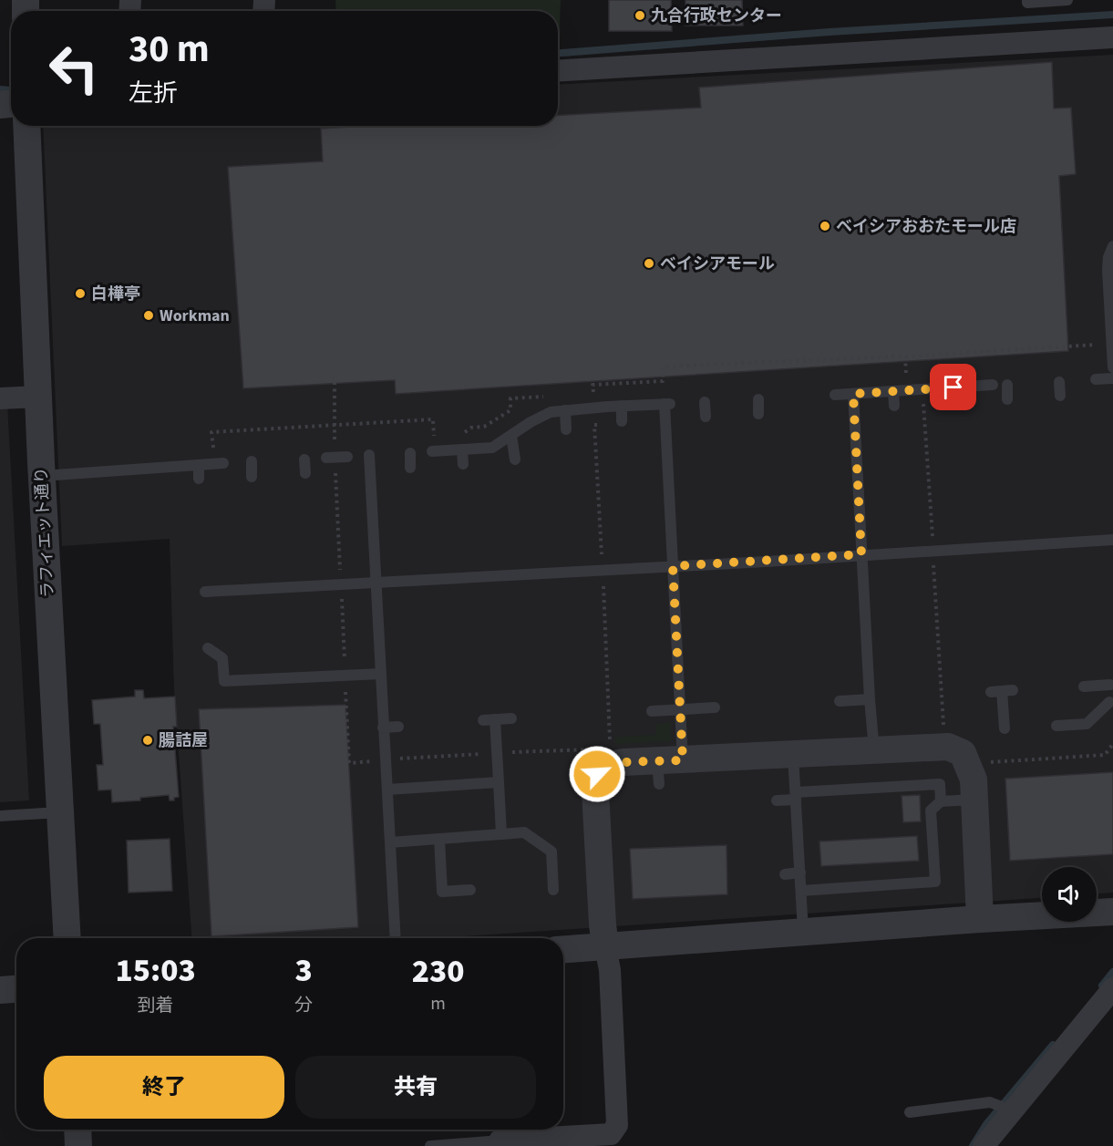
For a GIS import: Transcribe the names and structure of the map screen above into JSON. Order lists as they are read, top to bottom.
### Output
{
  "streets": {
    "street": ["ラフィエット通り"]
  },
  "places": [
    "九合行政センター",
    "ベイシアおおたモール店",
    "ベイシアモール",
    "白樺亭",
    "Workman",
    "腸詰屋"
  ],
  "page": {
    "turn": ["30 m", "左折"],
    "eta": [
      "15:03",
      "到着",
      "3",
      "分",
      "230",
      "m"
    ],
    "buttons": ["終了", "共有"]
  }
}
